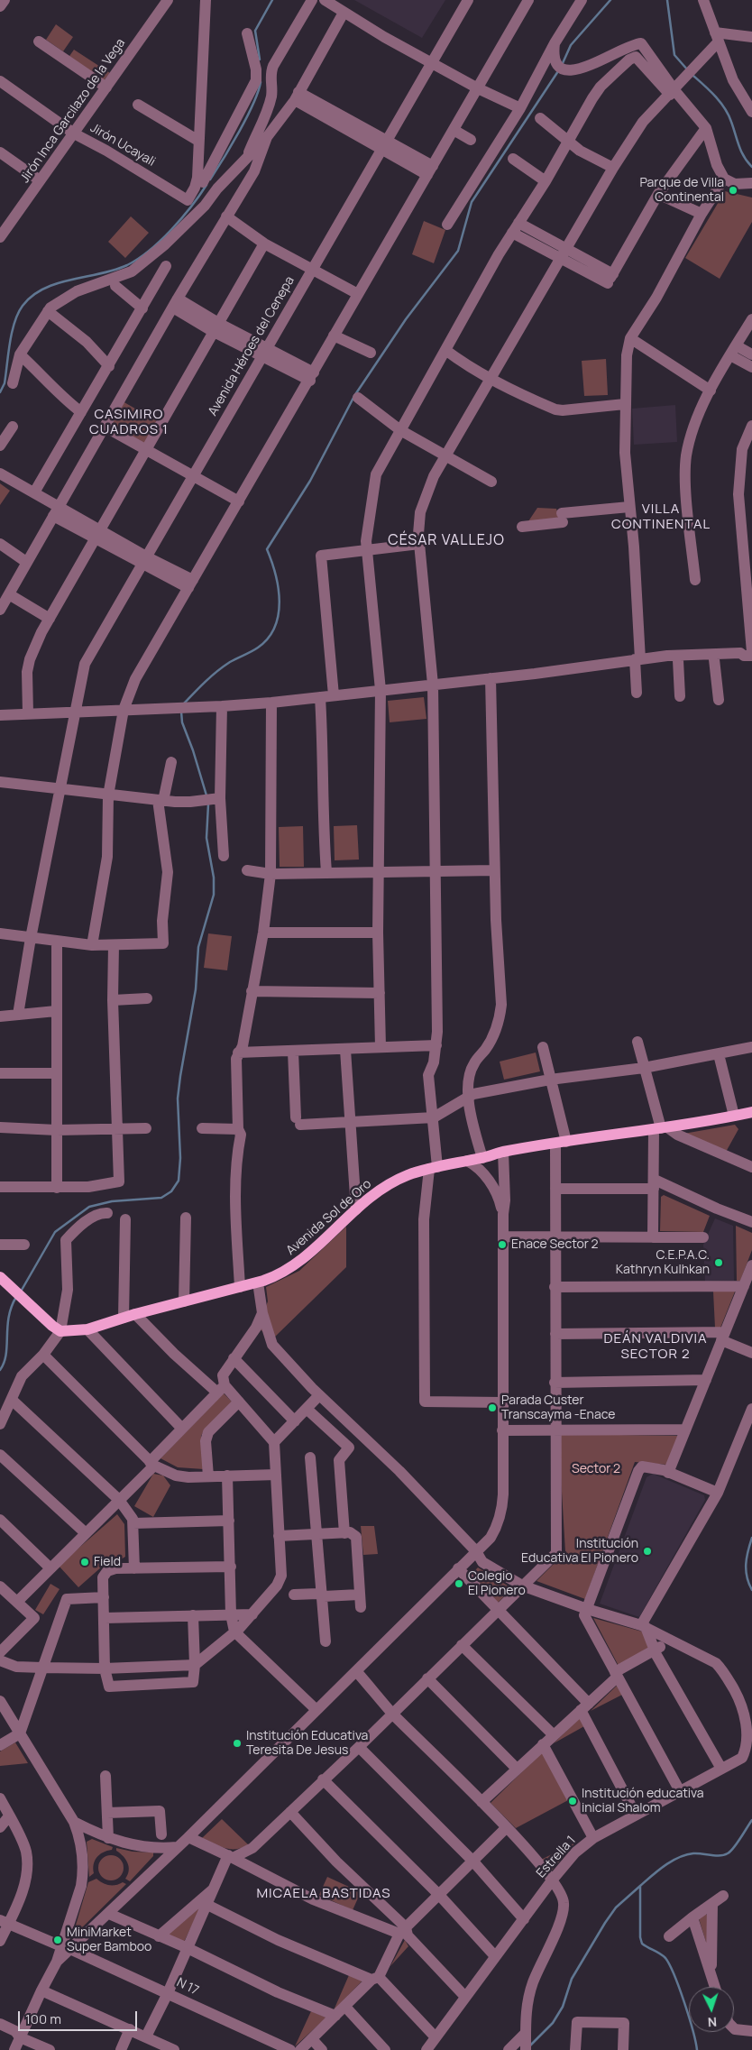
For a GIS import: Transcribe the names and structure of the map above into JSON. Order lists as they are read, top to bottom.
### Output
{
  "streets": {
    "main road": ["Avenida Sol de Oro"],
    "street": [
      "Jirón Inca Garcilazo de la Vega",
      "Jirón Ucayali",
      "Avenida Héroes del Cenepa",
      "Estrella 1",
      "N 17"
    ]
  },
  "crossings": [
    ["Jirón Inca Garcilazo de la Vega", "Jirón Ucayali"]
  ],
  "districts": [
    "CASIMIRO CUADROS 1",
    "VILLA CONTINENTAL",
    "CÉSAR VALLEJO",
    "DEÁN VALDIVIA SECTOR 2",
    "MICAELA BASTIDAS"
  ],
  "parks": ["Sector 2"],
  "places": [
    "Parque de Villa Continental",
    "Enace Sector 2",
    "C.E.P.A.C. Kathryn Kulhkan",
    "Parada Custer Transcayma -Enace",
    "Institución Educativa El Pionero",
    "Field",
    "Colegio El Pionero",
    "Institución Educativa Teresita De Jesus",
    "Institución educativa inicial Shalom",
    "MiniMarket Super Bamboo"
  ],
  "scale_bar": "100 m",
  "north": "bottom"
}
